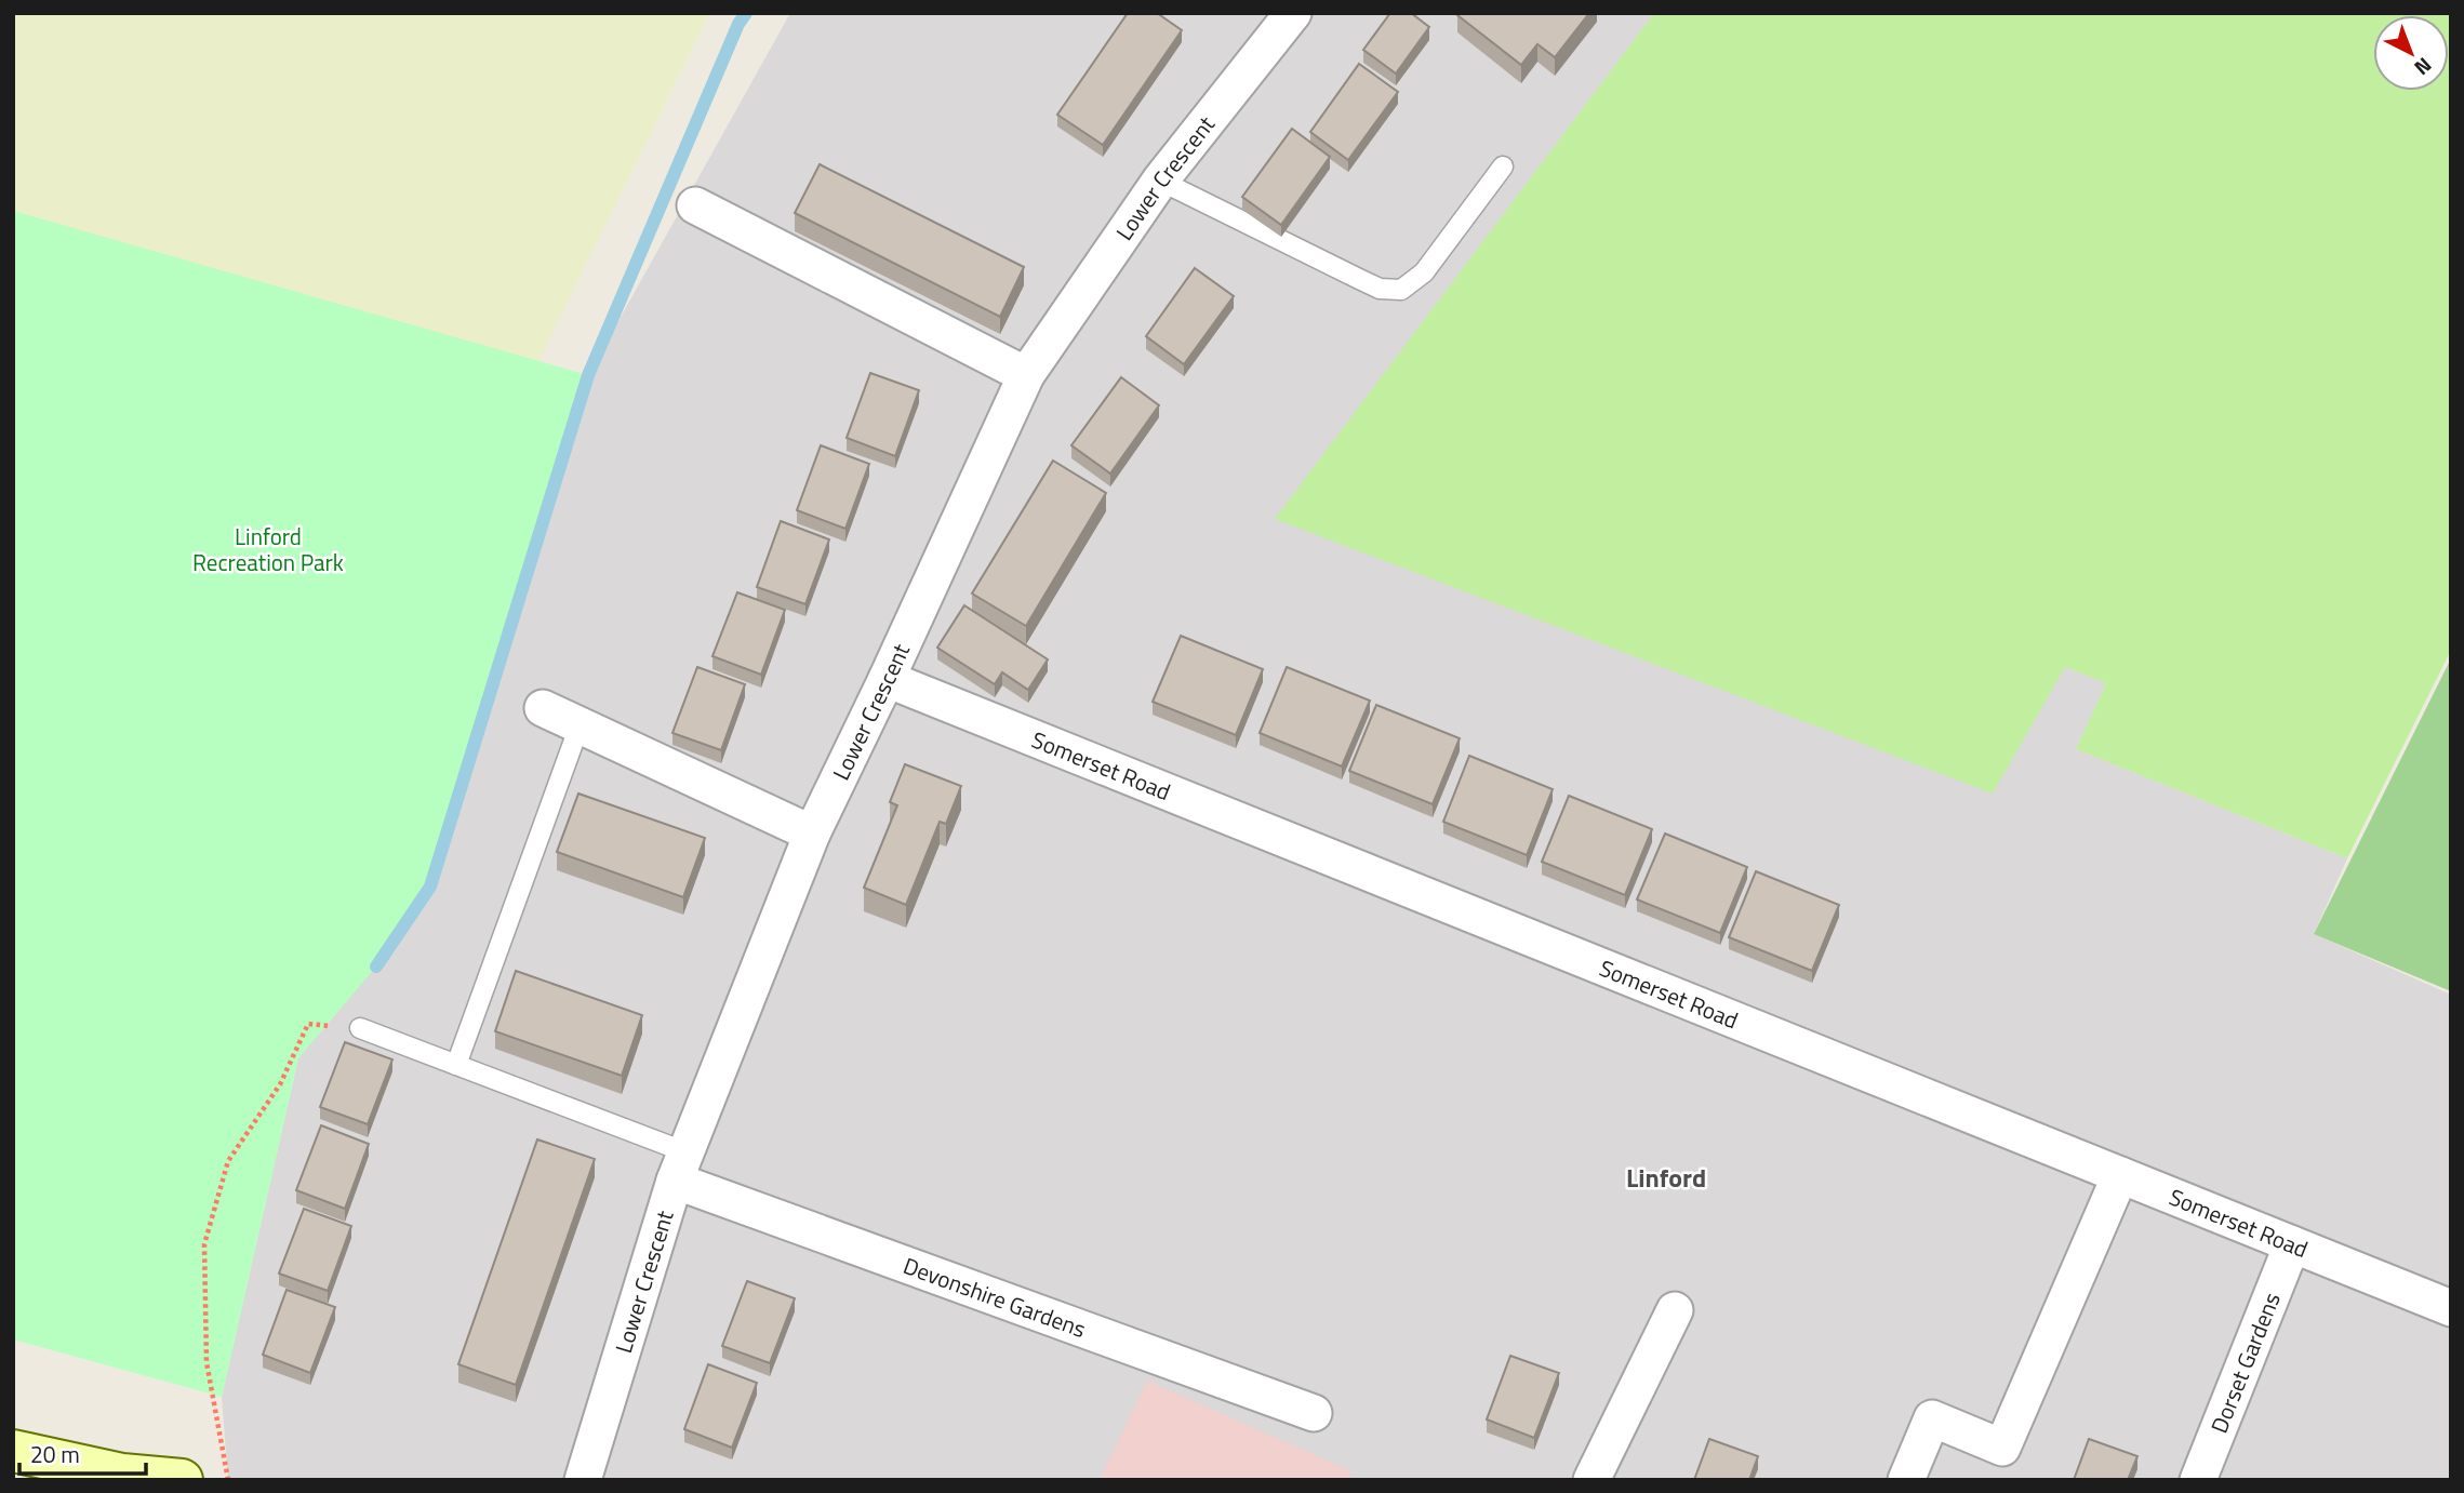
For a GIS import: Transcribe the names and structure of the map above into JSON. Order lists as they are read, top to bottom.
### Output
{
  "streets": {
    "street": [
      "Lower Crescent",
      "Somerset Road",
      "Devonshire Gardens",
      "Dorset Gardens"
    ]
  },
  "crossings": [
    ["Lower Crescent", "Somerset Road"],
    ["Lower Crescent", "Devonshire Gardens"],
    ["Somerset Road", "Dorset Gardens"]
  ],
  "districts": ["Linford"],
  "parks": ["Linford Recreation Park"],
  "scale_bar": "20 m",
  "north": "bottom right"
}
